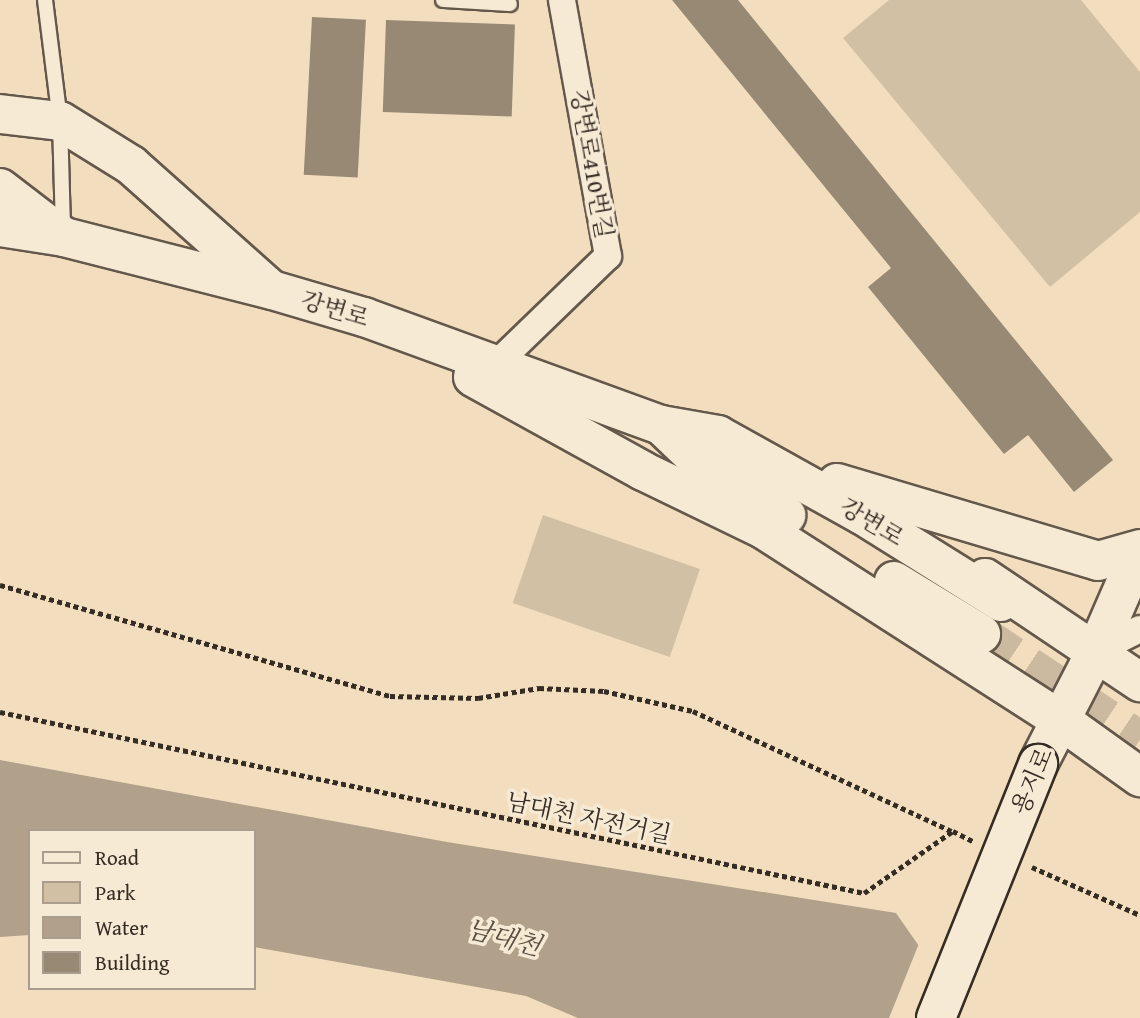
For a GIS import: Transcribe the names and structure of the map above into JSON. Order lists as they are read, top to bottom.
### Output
{
  "streets": {
    "street": ["강변로410번길", "강변로", "용지로"],
    "path": ["남대천 자전거길"]
  },
  "crossings": [
    ["강변로410번길", "강변로"]
  ],
  "water": ["남대천"],
  "legend": [
    "Road",
    "Park",
    "Water",
    "Building"
  ]
}
